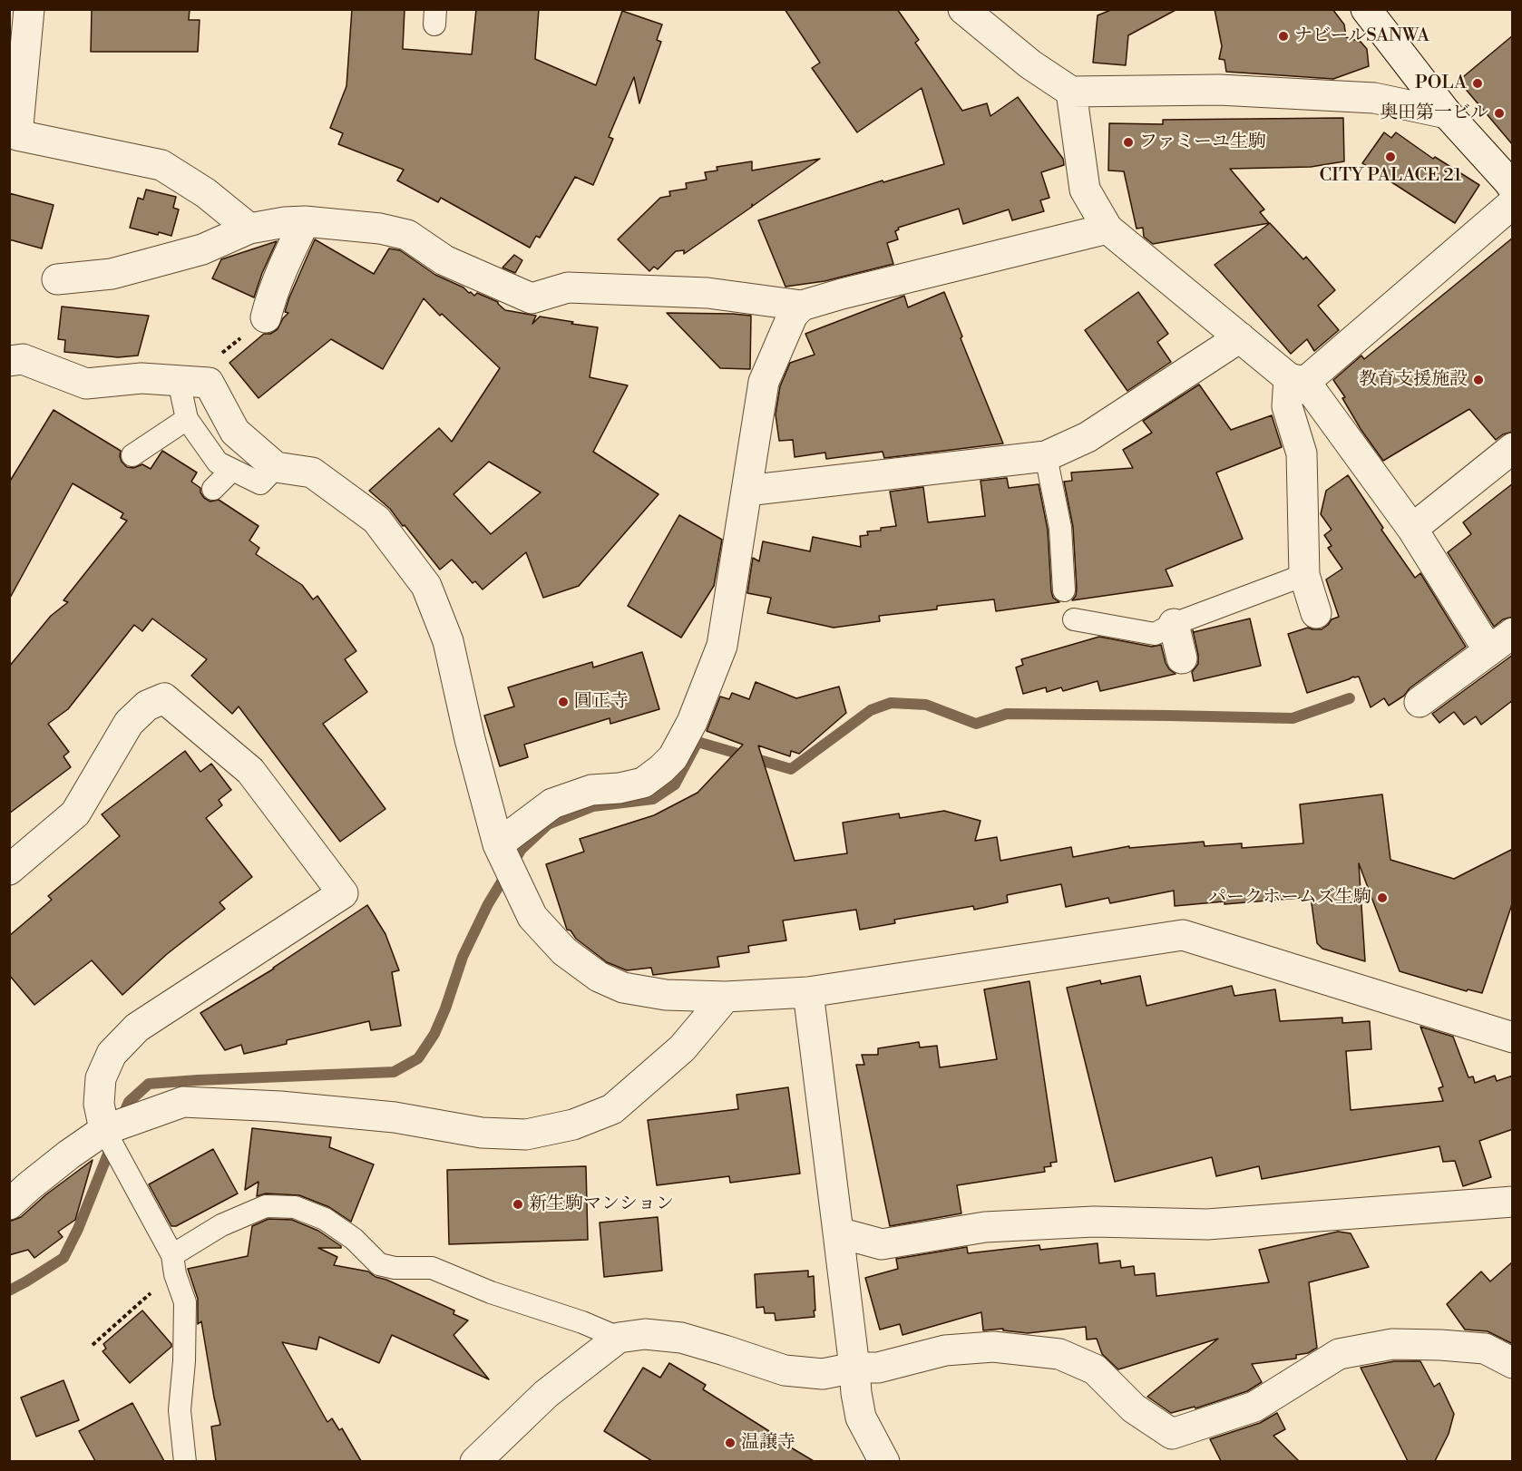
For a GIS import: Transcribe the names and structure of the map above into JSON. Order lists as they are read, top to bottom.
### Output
{
  "places": [
    "ナビールSANWA",
    "POLA",
    "奥田第一ビル",
    "ファミーユ生駒",
    "CITY PALACE 21",
    "教育支援施設",
    "圓正寺",
    "パークホームズ生駒",
    "新生駒マンション",
    "温譲寺"
  ]
}
